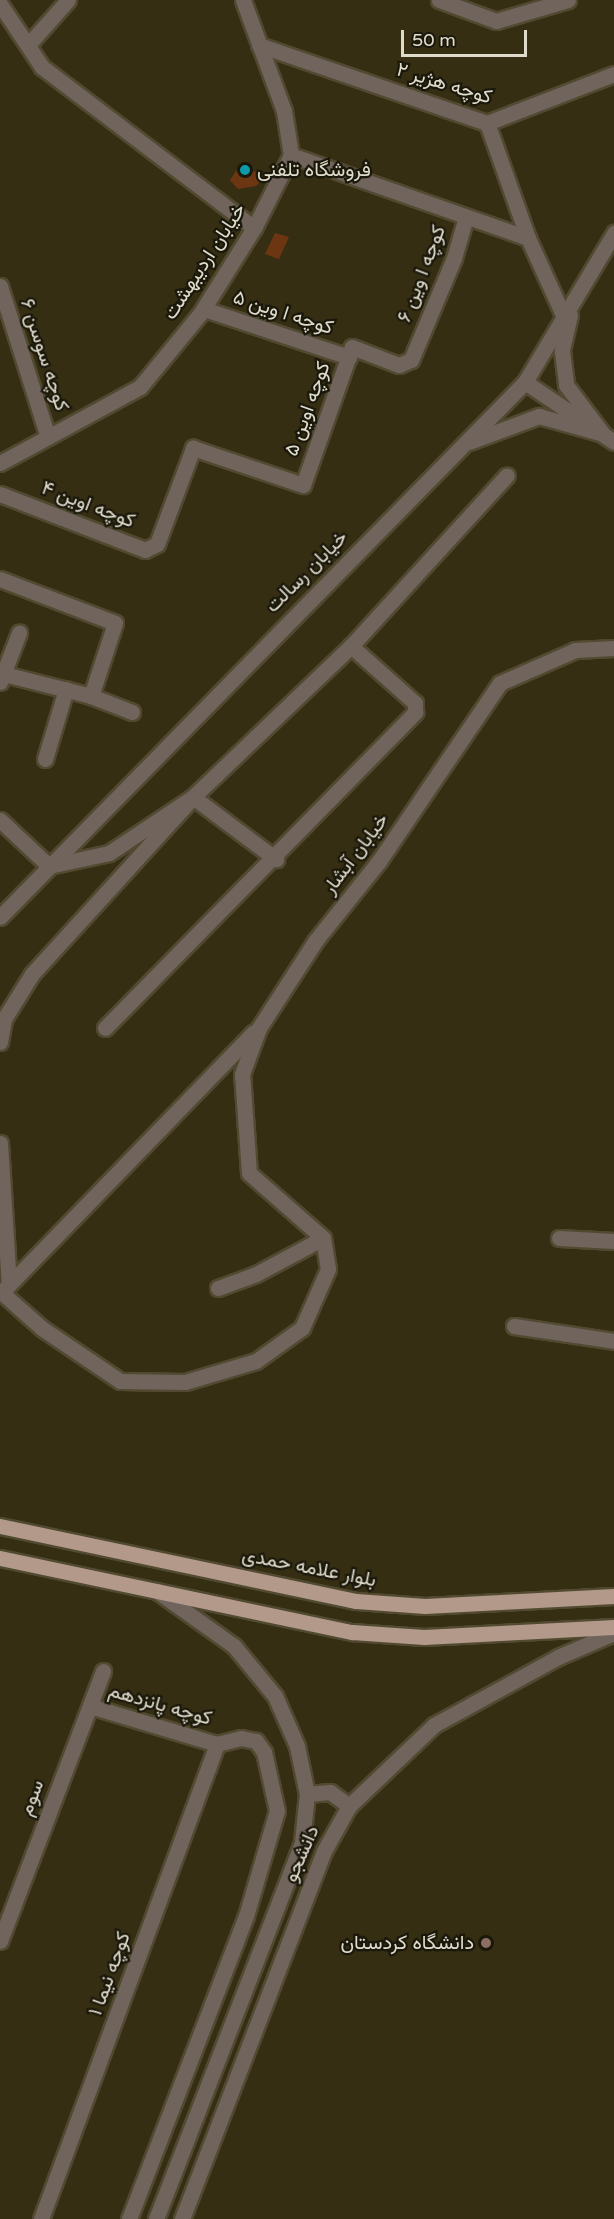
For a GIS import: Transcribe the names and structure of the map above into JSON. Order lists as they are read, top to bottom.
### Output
{
  "streets": {
    "main road": ["بلوار علامه حمدی"],
    "street": [
      "کوچه هژیر ۲",
      "خیابان اردیبهشت",
      "کوچه ا وین ۶",
      "کوچه ا وین ۵",
      "کوچه سوسن ۶",
      "کوچه اوین ۵",
      "کوچه اوین ۴",
      "خیابان رسالت",
      "خیابان آبشار",
      "کوچه پانزدهم",
      "سوم",
      "دانشجو",
      "کوچه نیما ۱"
    ]
  },
  "crossings": [
    ["خیابان اردیبهشت", "کوچه ا وین ۶"],
    ["خیابان اردیبهشت", "کوچه ا وین ۵"],
    ["خیابان اردیبهشت", "کوچه سوسن ۶"],
    ["کوچه ا وین ۶", "کوچه ا وین ۵"],
    ["کوچه ا وین ۶", "کوچه اوین ۵"],
    ["کوچه ا وین ۵", "کوچه اوین ۵"],
    ["کوچه اوین ۵", "کوچه اوین ۴"],
    ["کوچه پانزدهم", "سوم"],
    ["کوچه پانزدهم", "کوچه نیما ۱"]
  ],
  "places": ["فروشگاه تلفنی", "دانشگاه کردستان"],
  "scale_bar": "50 m"
}
